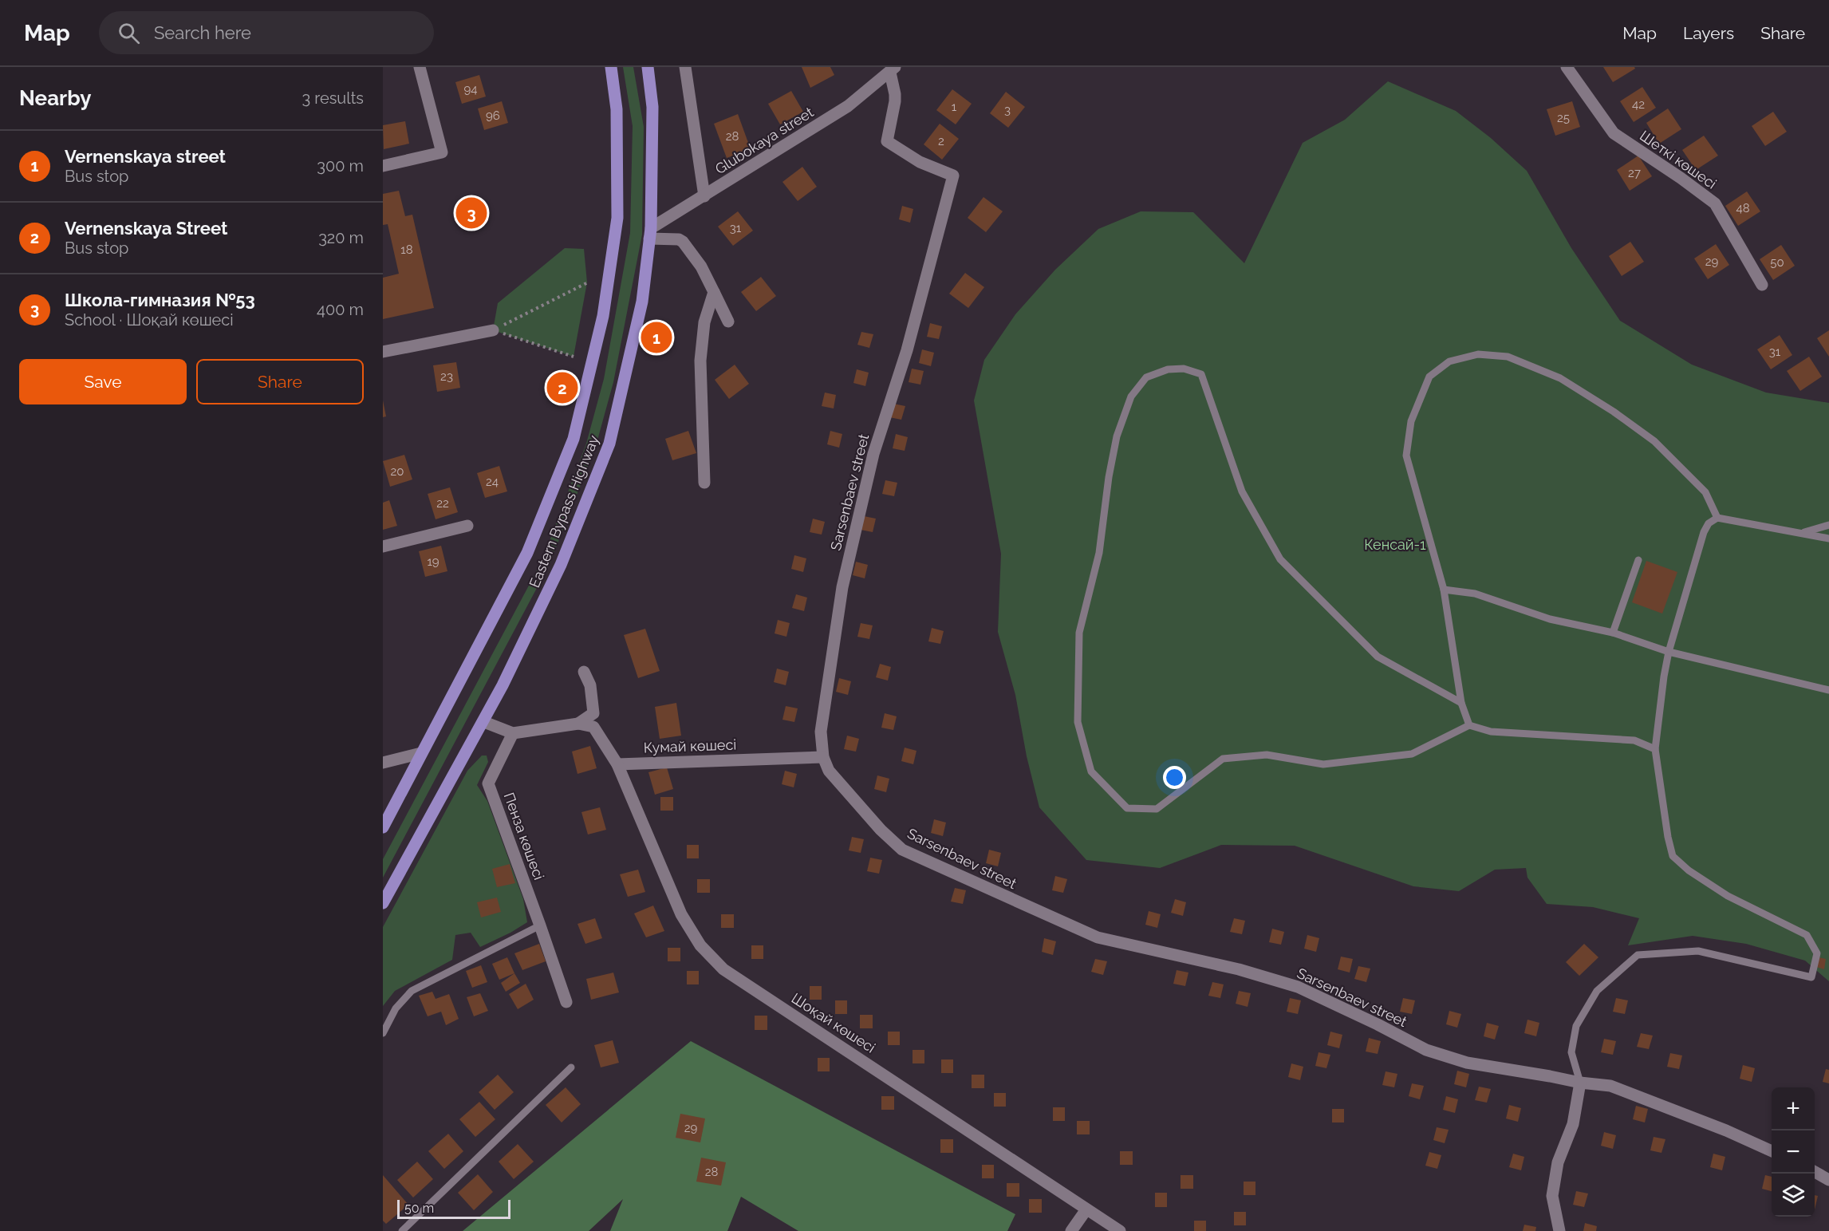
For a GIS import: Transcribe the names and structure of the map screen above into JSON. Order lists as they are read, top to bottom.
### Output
{
  "streets": {
    "main road": ["Eastern Bypass Highway"],
    "street": [
      "Glubokaya street",
      "Шеткі көшесі",
      "Sarsenbaev street",
      "Кумай көшесі",
      "Пенза көшесі",
      "Шоқай көшесі"
    ]
  },
  "crossings": [
    ["Glubokaya street", "Sarsenbaev street"],
    ["Glubokaya street", "Eastern Bypass Highway"],
    ["Sarsenbaev street", "Кумай көшесі"],
    ["Кумай көшесі", "Шоқай көшесі"]
  ],
  "parks": ["Кенсай-1"],
  "house_numbers": [
    "94",
    "42",
    "1",
    "3",
    "96",
    "25",
    "28",
    "2",
    "27",
    "48",
    "31",
    "18",
    "29",
    "50",
    "31",
    "23",
    "20",
    "24",
    "22",
    "19",
    "29",
    "28"
  ],
  "scale_bar": "50 m",
  "page": {
    "header": "Map",
    "search": "Search here",
    "nav": ["Map", "Layers", "Share"],
    "heading": ["Nearby", "3 results"],
    "list": [
      {
        "mark": "1",
        "name": "Vernenskaya street",
        "note": "Bus stop",
        "value": "300 m"
      },
      {
        "mark": "2",
        "name": "Vernenskaya Street",
        "note": "Bus stop",
        "value": "320 m"
      },
      {
        "mark": "3",
        "name": "Школа-гимназия №53",
        "note": "School · Шоқай көшесі",
        "value": "400 m"
      }
    ],
    "pins": ["3", "1", "2"],
    "buttons": ["Save", "Share"],
    "map_buttons": ["+", "−"],
    "scale": "50 m"
  }
}
